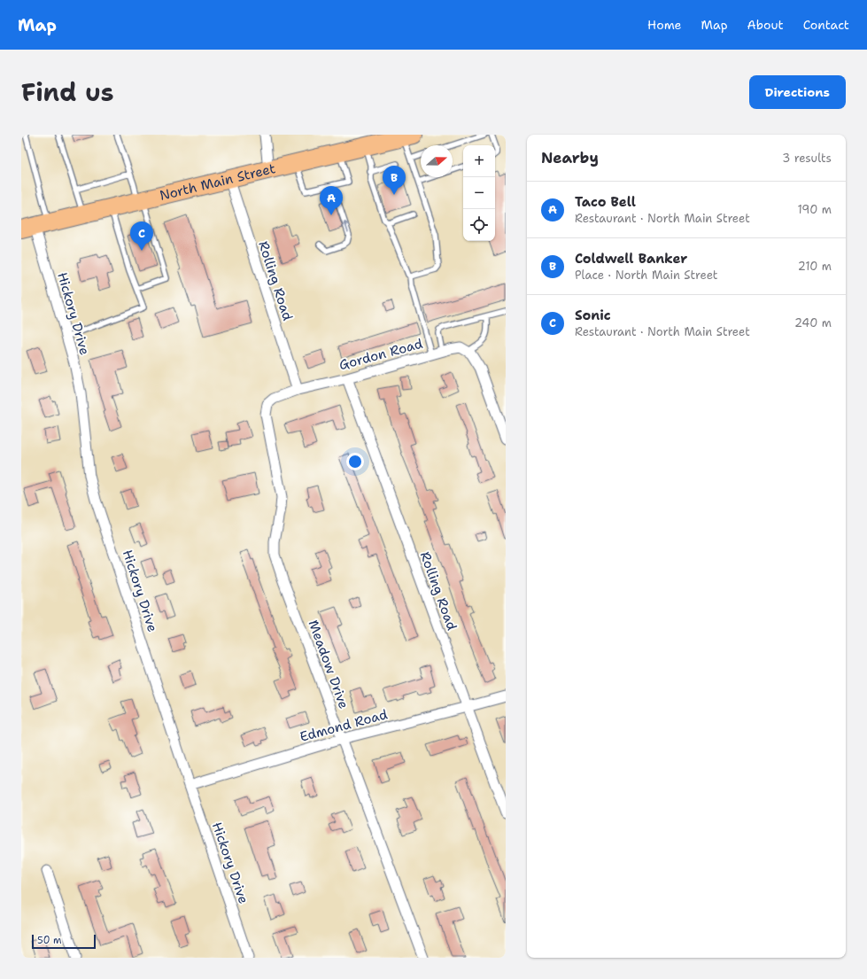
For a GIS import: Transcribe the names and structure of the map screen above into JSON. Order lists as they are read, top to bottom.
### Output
{
  "streets": {
    "highway": ["North Main Street"],
    "street": [
      "Rolling Road",
      "Hickory Drive",
      "Gordon Road",
      "Meadow Drive",
      "Edmond Road"
    ]
  },
  "crossings": [
    ["North Main Street", "Rolling Road"],
    ["North Main Street", "Hickory Drive"],
    ["Rolling Road", "Gordon Road"],
    ["Rolling Road", "Meadow Drive"],
    ["Rolling Road", "Edmond Road"],
    ["Hickory Drive", "Edmond Road"],
    ["Gordon Road", "Meadow Drive"],
    ["Meadow Drive", "Edmond Road"]
  ],
  "scale_bar": "50 m",
  "north": "right",
  "page": {
    "header": "Map",
    "nav": [
      "Home",
      "Map",
      "About",
      "Contact"
    ],
    "title": "Find us",
    "buttons": "Directions",
    "heading": ["Nearby", "3 results"],
    "map_buttons": ["+", "−"],
    "pins": ["B", "A", "C"],
    "list": [
      {
        "mark": "A",
        "name": "Taco Bell",
        "note": "Restaurant · North Main Street",
        "value": "190 m"
      },
      {
        "mark": "B",
        "name": "Coldwell Banker",
        "note": "Place · North Main Street",
        "value": "210 m"
      },
      {
        "mark": "C",
        "name": "Sonic",
        "note": "Restaurant · North Main Street",
        "value": "240 m"
      }
    ],
    "scale": "50 m"
  }
}
